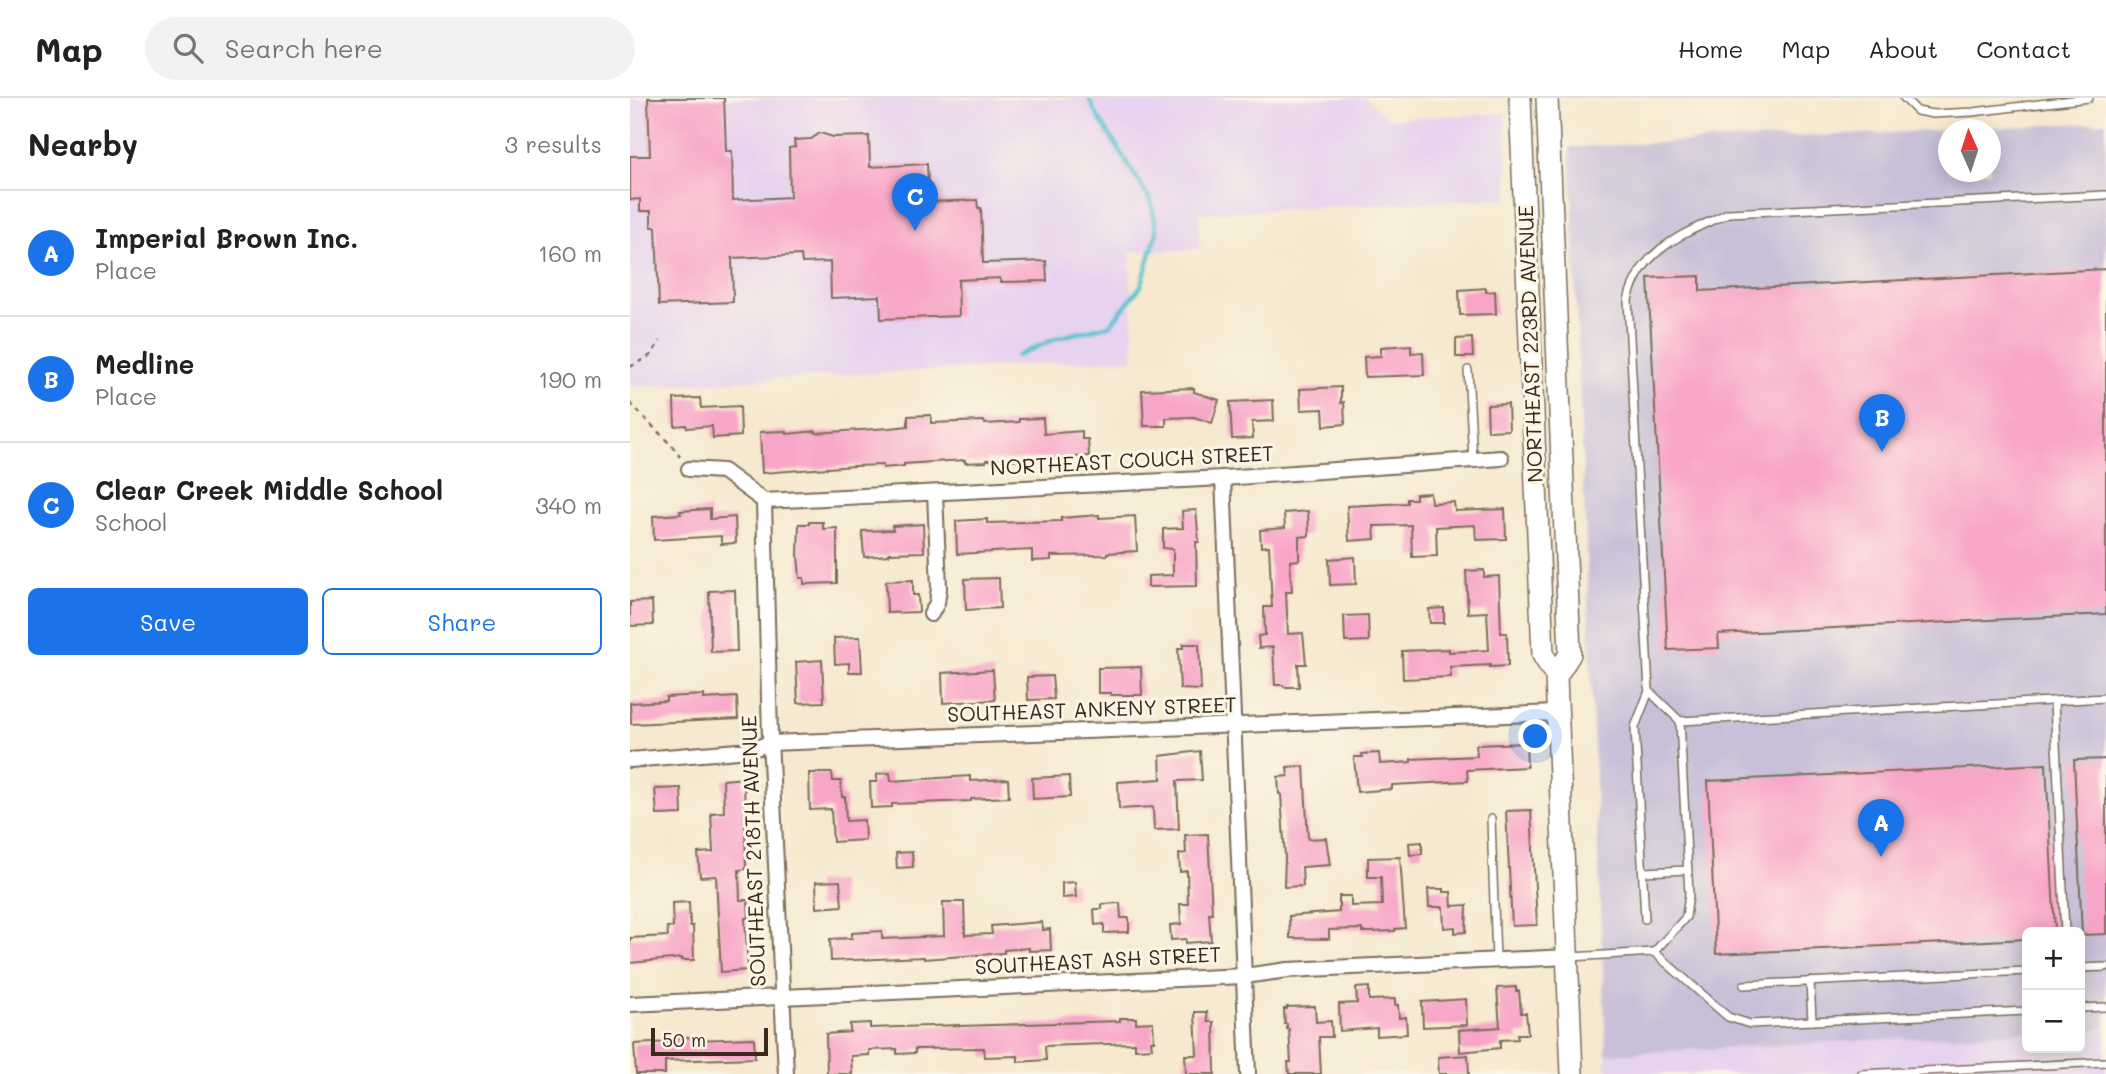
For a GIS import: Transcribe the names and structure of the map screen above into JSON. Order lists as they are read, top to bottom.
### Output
{
  "streets": {
    "main road": ["NORTHEAST 223RD AVENUE"],
    "street": [
      "NORTHEAST COUCH STREET",
      "SOUTHEAST ANKENY STREET",
      "SOUTHEAST 218TH AVENUE",
      "SOUTHEAST ASH STREET"
    ]
  },
  "crossings": [
    ["NORTHEAST COUCH STREET", "SOUTHEAST 218TH AVENUE"],
    ["SOUTHEAST ANKENY STREET", "SOUTHEAST 218TH AVENUE"],
    ["SOUTHEAST 218TH AVENUE", "SOUTHEAST ASH STREET"]
  ],
  "scale_bar": "50 m",
  "north": "top",
  "page": {
    "header": "Map",
    "search": "Search here",
    "nav": [
      "Home",
      "Map",
      "About",
      "Contact"
    ],
    "heading": ["Nearby", "3 results"],
    "pins": ["C", "B", "A"],
    "list": [
      {
        "mark": "A",
        "name": "Imperial Brown Inc.",
        "note": "Place",
        "value": "160 m"
      },
      {
        "mark": "B",
        "name": "Medline",
        "note": "Place",
        "value": "190 m"
      },
      {
        "mark": "C",
        "name": "Clear Creek Middle School",
        "note": "School",
        "value": "340 m"
      }
    ],
    "buttons": ["Save", "Share"],
    "map_buttons": ["+", "−"],
    "scale": "50 m"
  }
}
